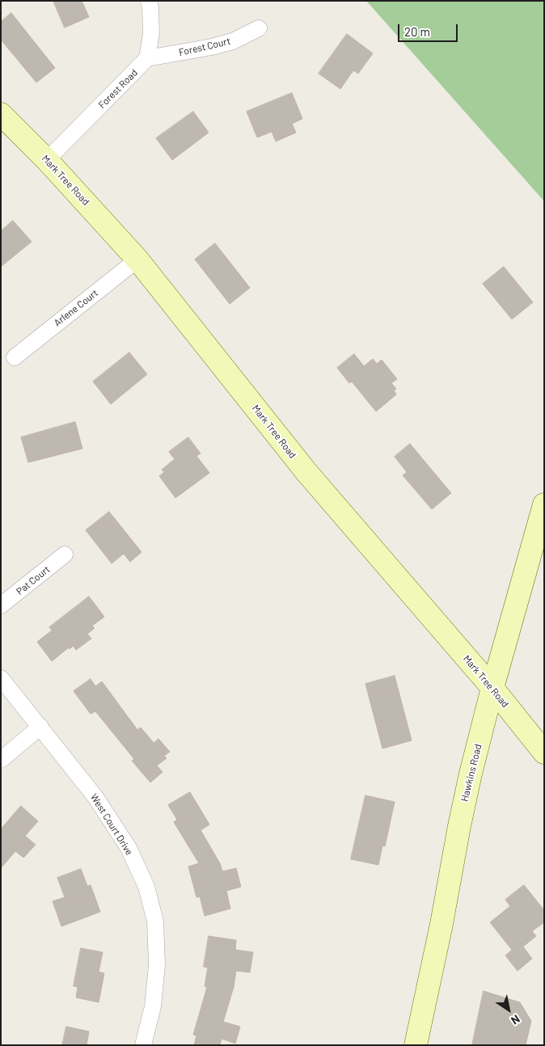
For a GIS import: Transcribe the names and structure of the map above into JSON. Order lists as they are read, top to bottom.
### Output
{
  "streets": {
    "street": [
      "Forest Court",
      "Forest Road",
      "Mark Tree Road",
      "Arlene Court",
      "Pat Court",
      "Hawkins Road",
      "West Court Drive"
    ]
  },
  "crossings": [
    ["Forest Court", "Forest Road"],
    ["Forest Road", "Mark Tree Road"],
    ["Mark Tree Road", "Arlene Court"],
    ["Mark Tree Road", "Hawkins Road"]
  ],
  "scale_bar": "20 m",
  "north": "bottom right"
}
